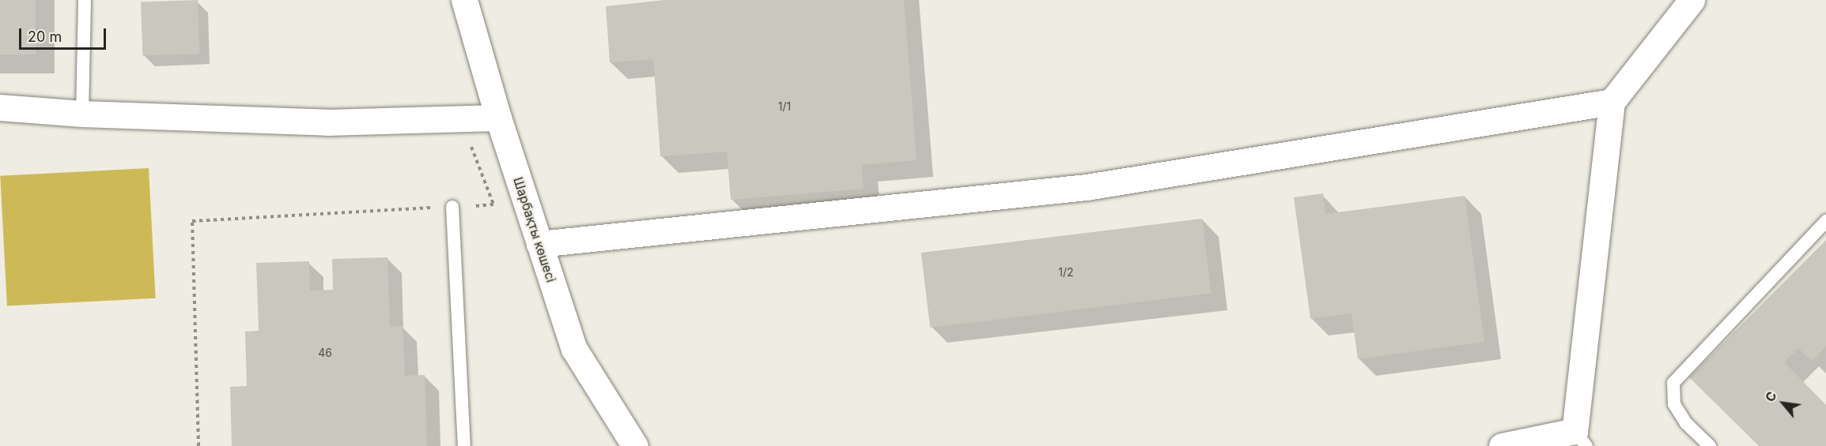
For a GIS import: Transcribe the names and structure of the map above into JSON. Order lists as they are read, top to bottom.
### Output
{
  "streets": {
    "street": ["Шарбақты көшесі"]
  },
  "house_numbers": ["1/1", "1/2", "46"],
  "scale_bar": "20 m",
  "north": "top left"
}
